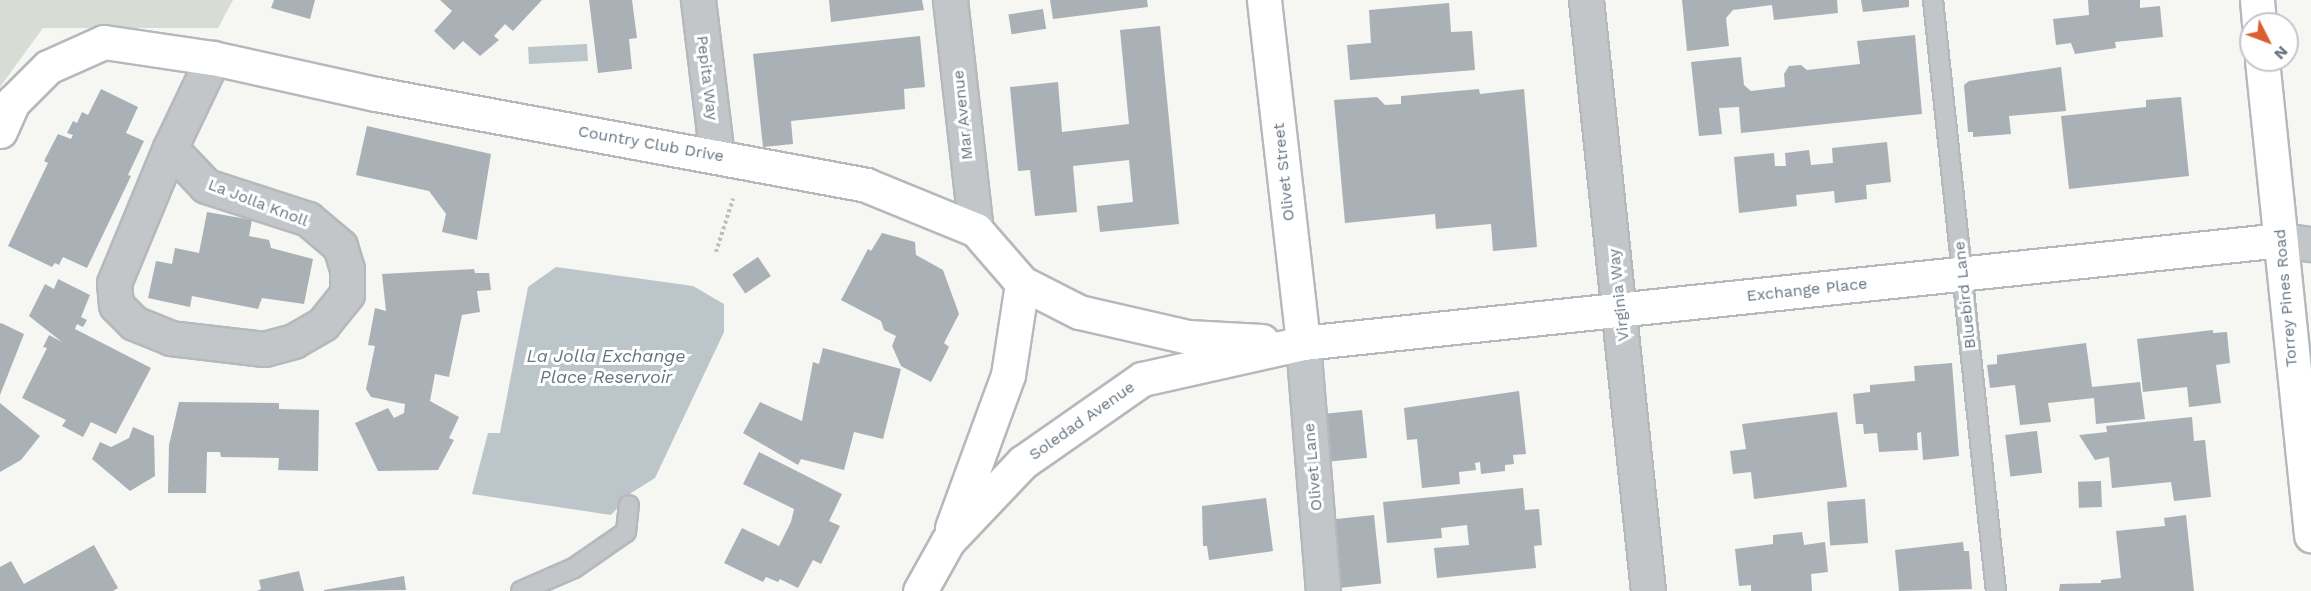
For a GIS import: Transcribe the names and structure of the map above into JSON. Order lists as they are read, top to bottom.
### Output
{
  "streets": {
    "street": [
      "Pepita Way",
      "Mar Avenue",
      "Country Club Drive",
      "Olivet Street",
      "La Jolla Knoll",
      "Exchange Place",
      "Virginia Way",
      "Torrey Pines Road",
      "Soledad Avenue",
      "Olivet Lane"
    ],
    "lane": ["Bluebird Lane"]
  },
  "crossings": [
    ["Pepita Way", "Country Club Drive"],
    ["Mar Avenue", "Country Club Drive"],
    ["Country Club Drive", "Olivet Street"],
    ["Country Club Drive", "La Jolla Knoll"],
    ["Country Club Drive", "Exchange Place"],
    ["Country Club Drive", "Soledad Avenue"],
    ["Country Club Drive", "Olivet Lane"],
    ["Olivet Street", "Exchange Place"],
    ["Olivet Street", "Soledad Avenue"],
    ["Olivet Street", "Olivet Lane"],
    ["Exchange Place", "Virginia Way"],
    ["Exchange Place", "Bluebird Lane"],
    ["Exchange Place", "Torrey Pines Road"],
    ["Exchange Place", "Soledad Avenue"],
    ["Exchange Place", "Olivet Lane"],
    ["Soledad Avenue", "Olivet Lane"]
  ],
  "water": ["La Jolla Exchange Place Reservoir"],
  "north": "bottom right"
}
